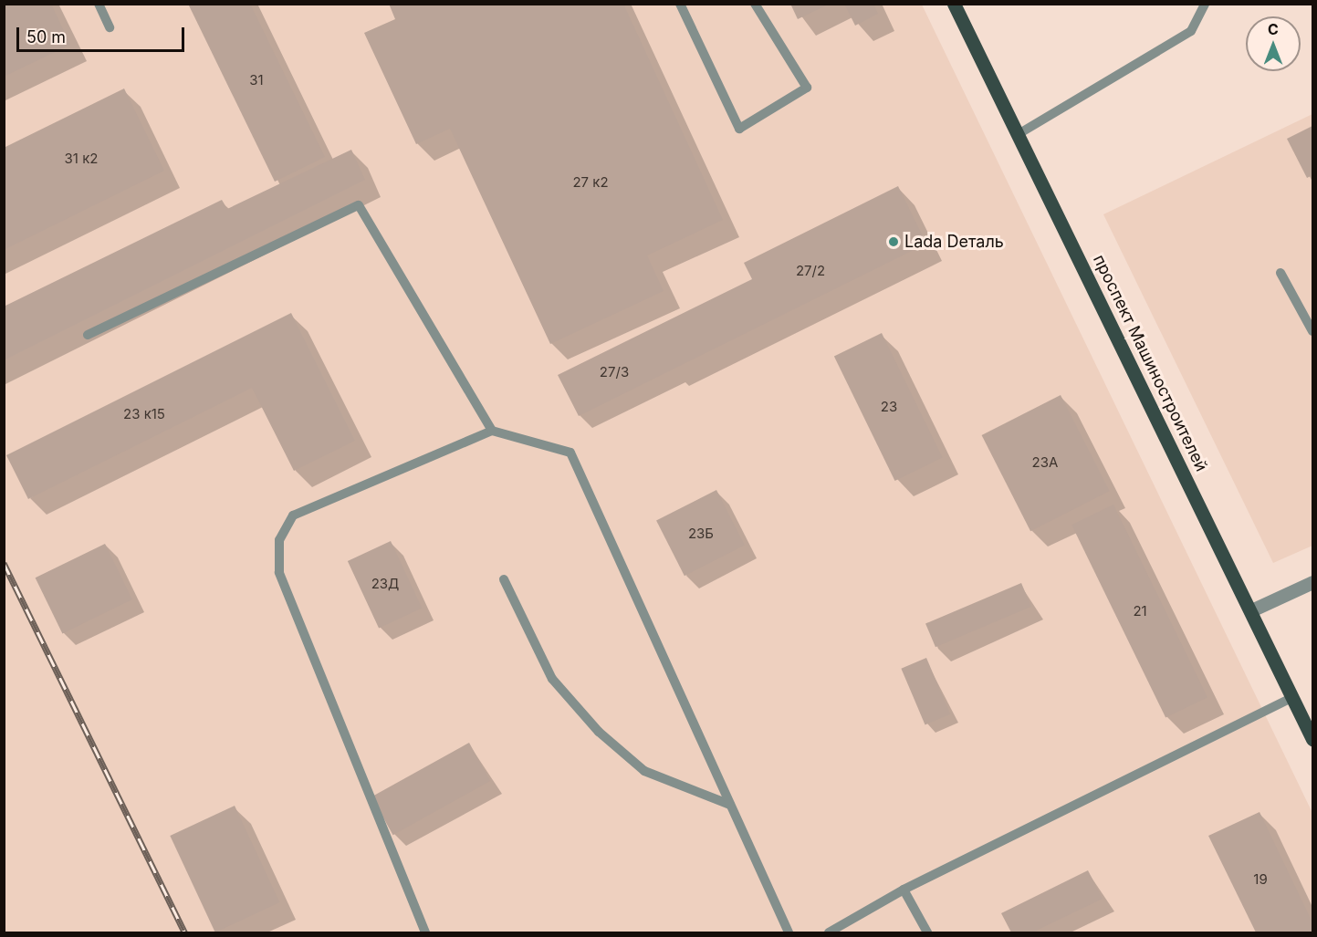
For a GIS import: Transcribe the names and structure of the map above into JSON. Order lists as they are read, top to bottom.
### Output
{
  "streets": {
    "main road": ["проспект Машиностроителей"]
  },
  "places": ["Lada Dеталь"],
  "house_numbers": [
    "31",
    "31 к2",
    "27 к2",
    "27/2",
    "27/3",
    "23",
    "23 к15",
    "23А",
    "23Б",
    "23Д",
    "21",
    "19"
  ],
  "scale_bar": "50 m",
  "north": "top"
}
